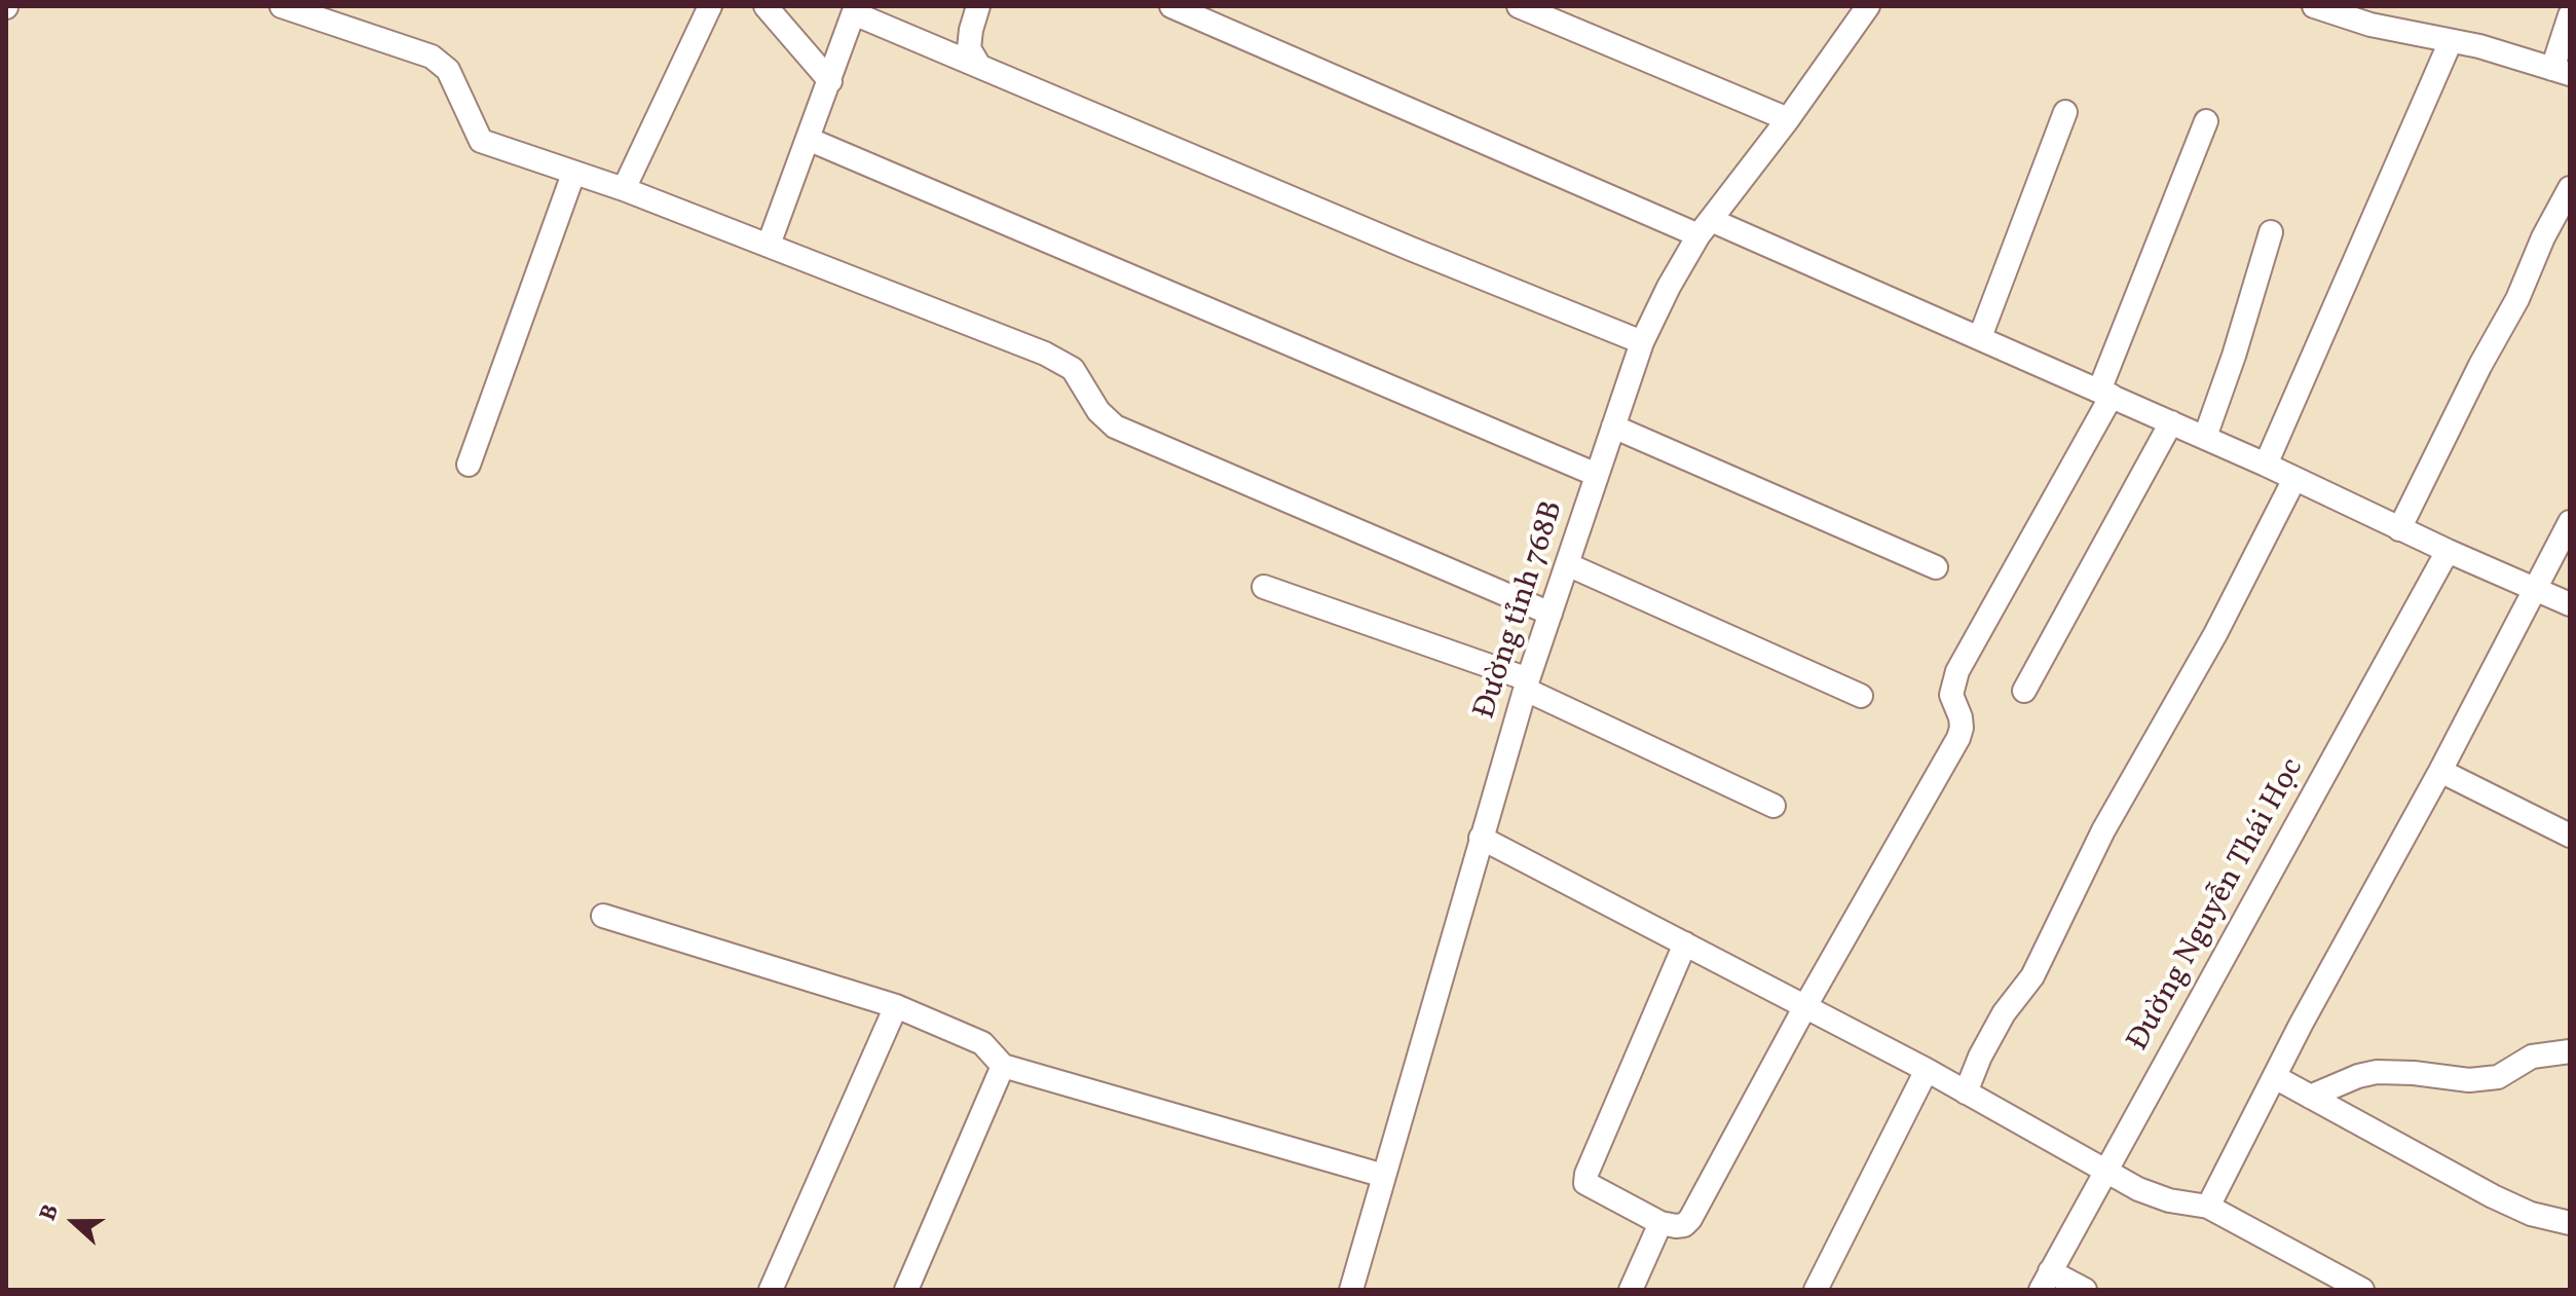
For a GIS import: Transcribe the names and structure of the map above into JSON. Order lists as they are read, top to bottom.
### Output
{
  "streets": {
    "street": ["Đường tỉnh 768B", "Đường Nguyễn Thái Học"]
  },
  "north": "left"
}
